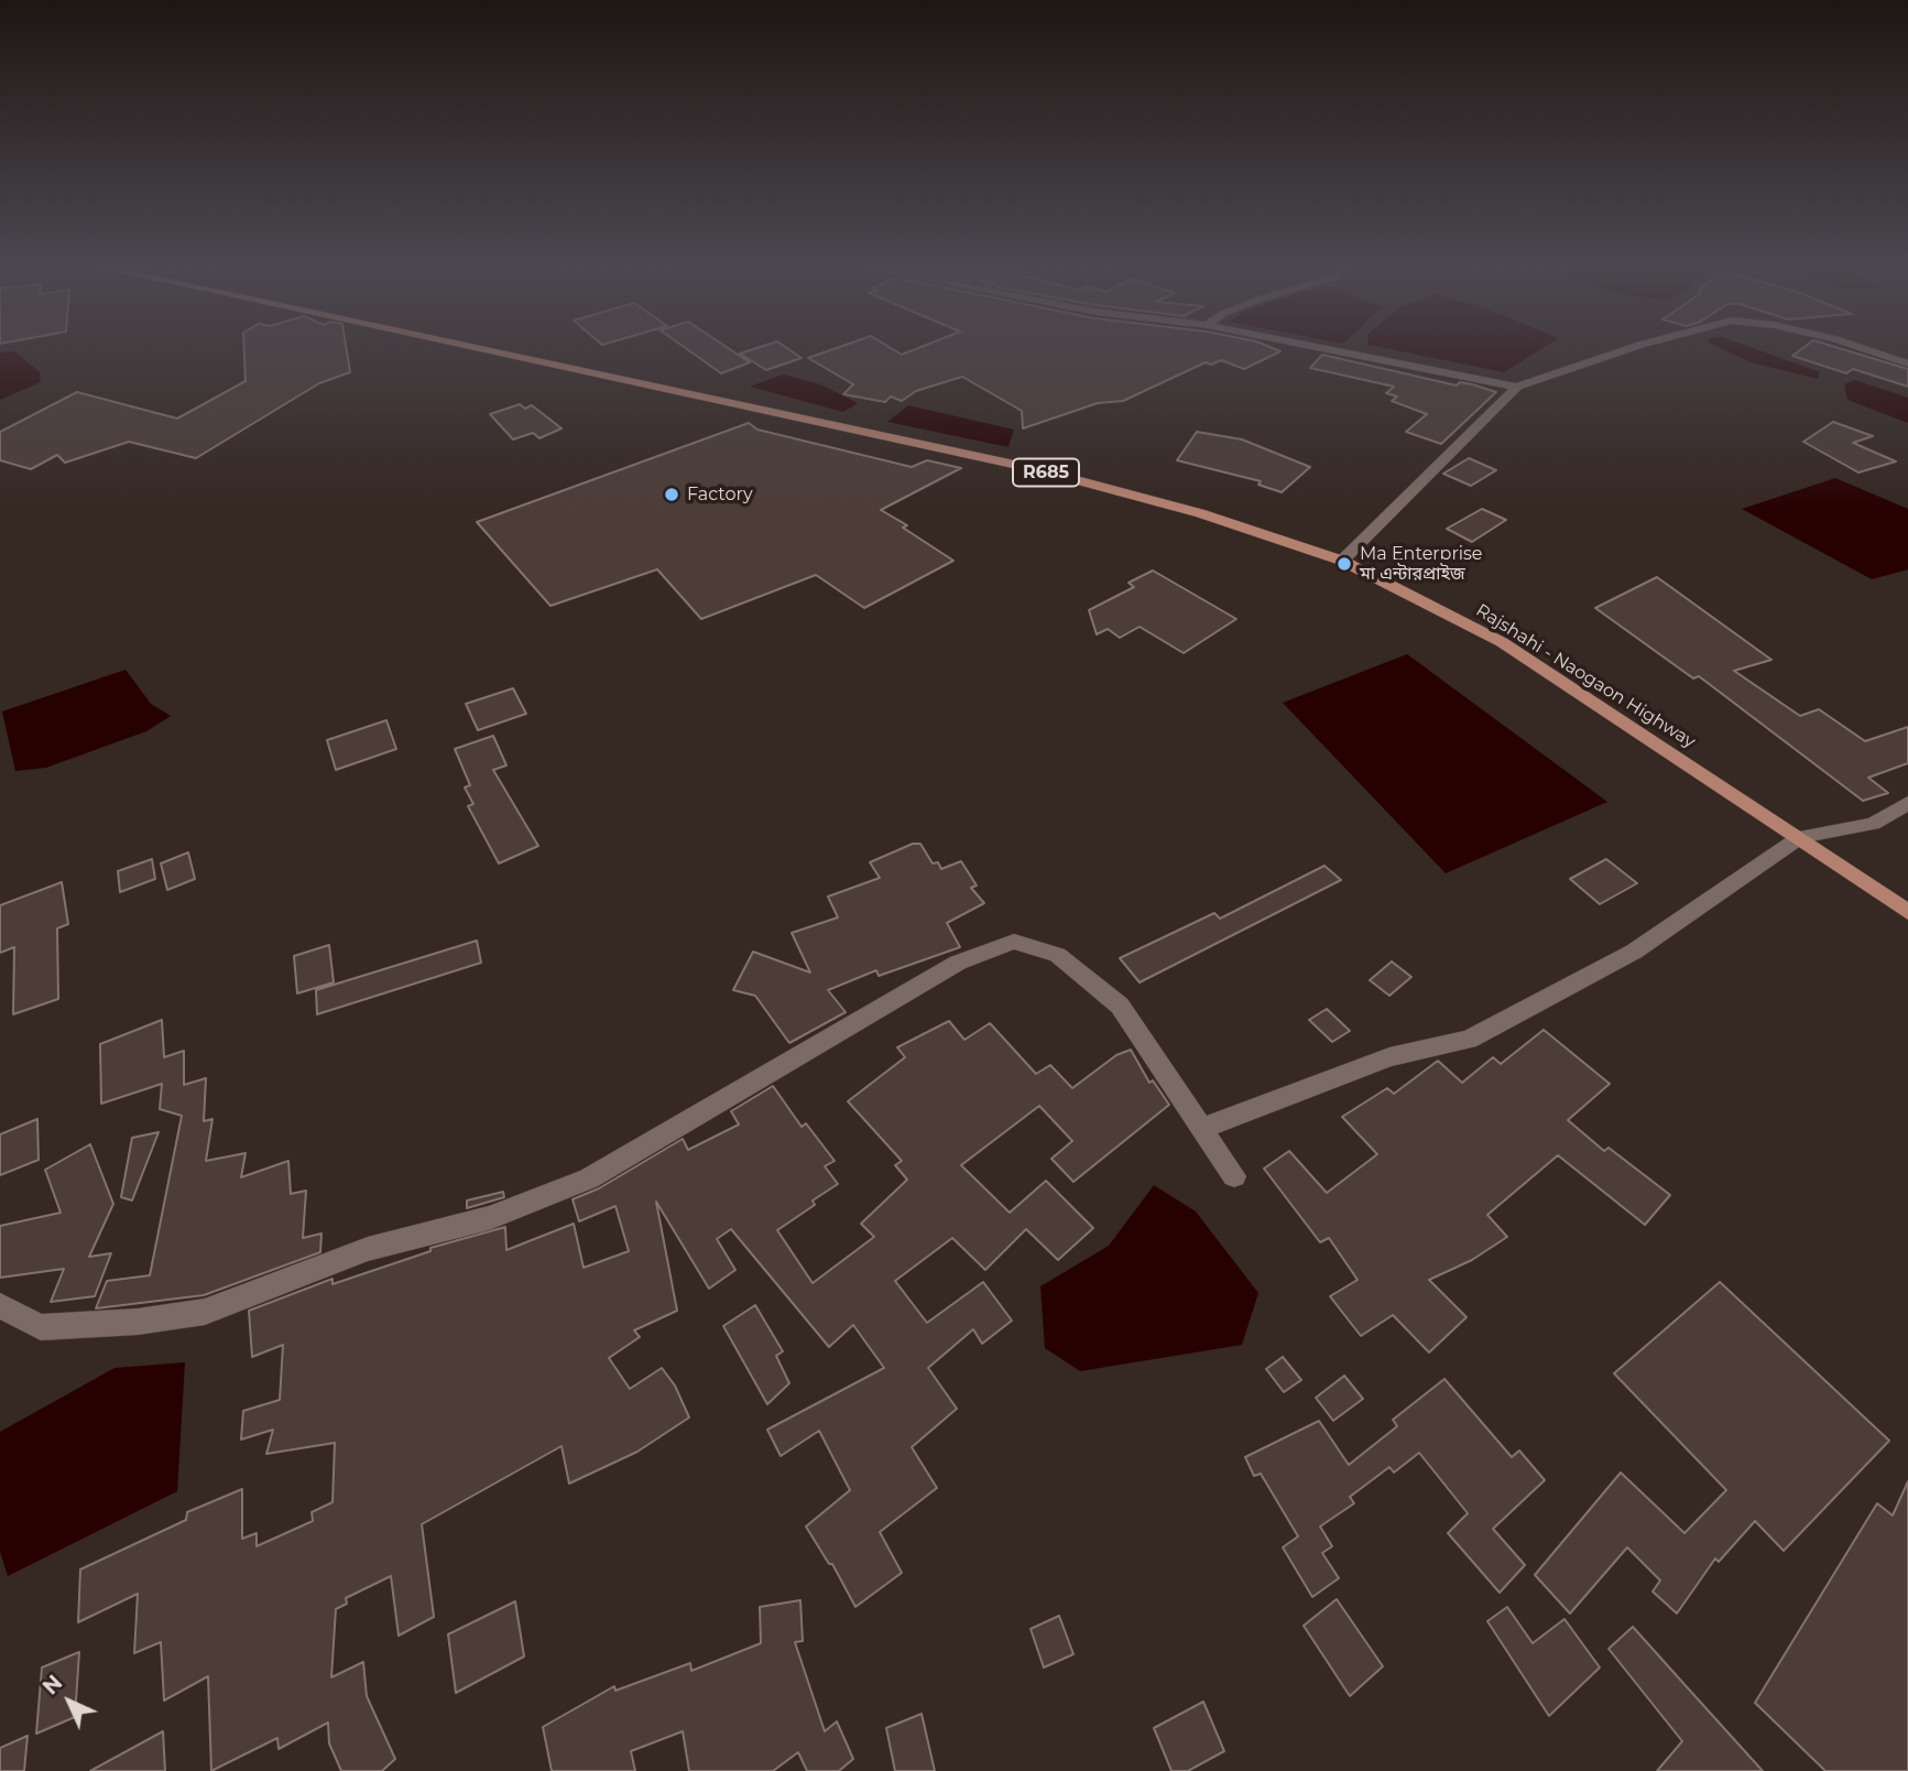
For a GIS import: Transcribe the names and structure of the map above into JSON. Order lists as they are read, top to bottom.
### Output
{
  "streets": {
    "main road": ["R685", "Rajshahi - Naogaon Highway"]
  },
  "places": ["Factory", "Ma Enterprise মা এন্টারপ্রাইজ"],
  "north": "top left"
}
